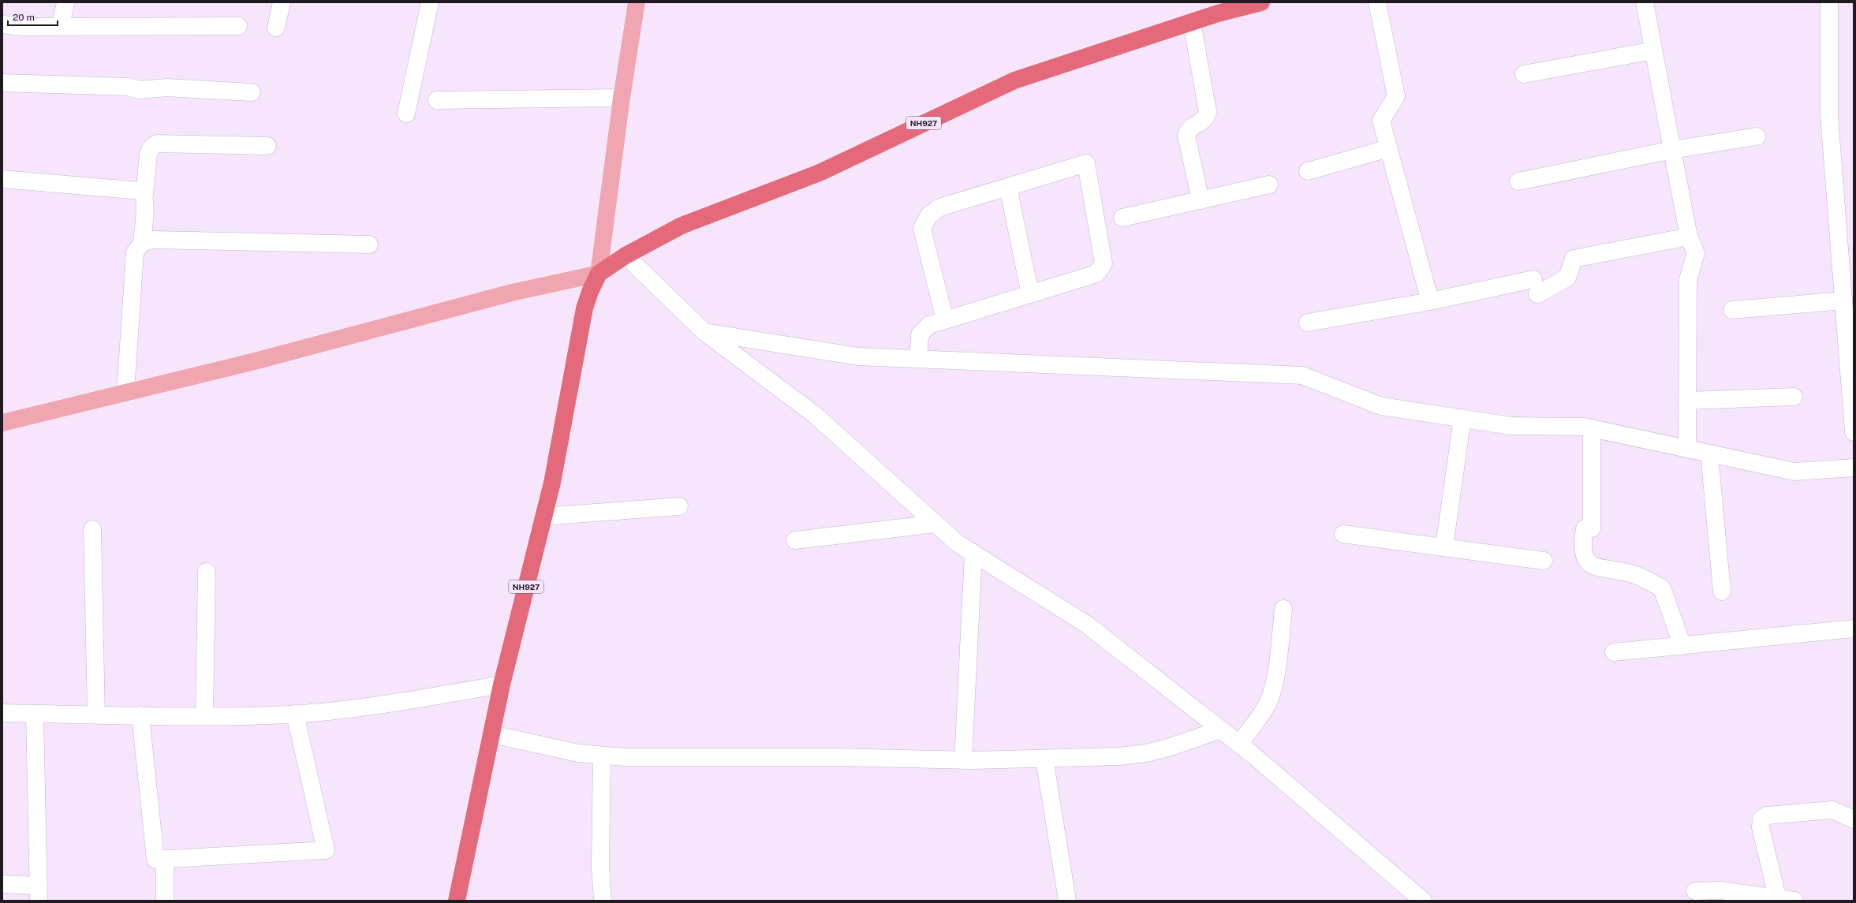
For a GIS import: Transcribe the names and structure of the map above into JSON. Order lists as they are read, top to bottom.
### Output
{
  "streets": {
    "highway": ["NH927"]
  },
  "scale_bar": "20 m"
}
